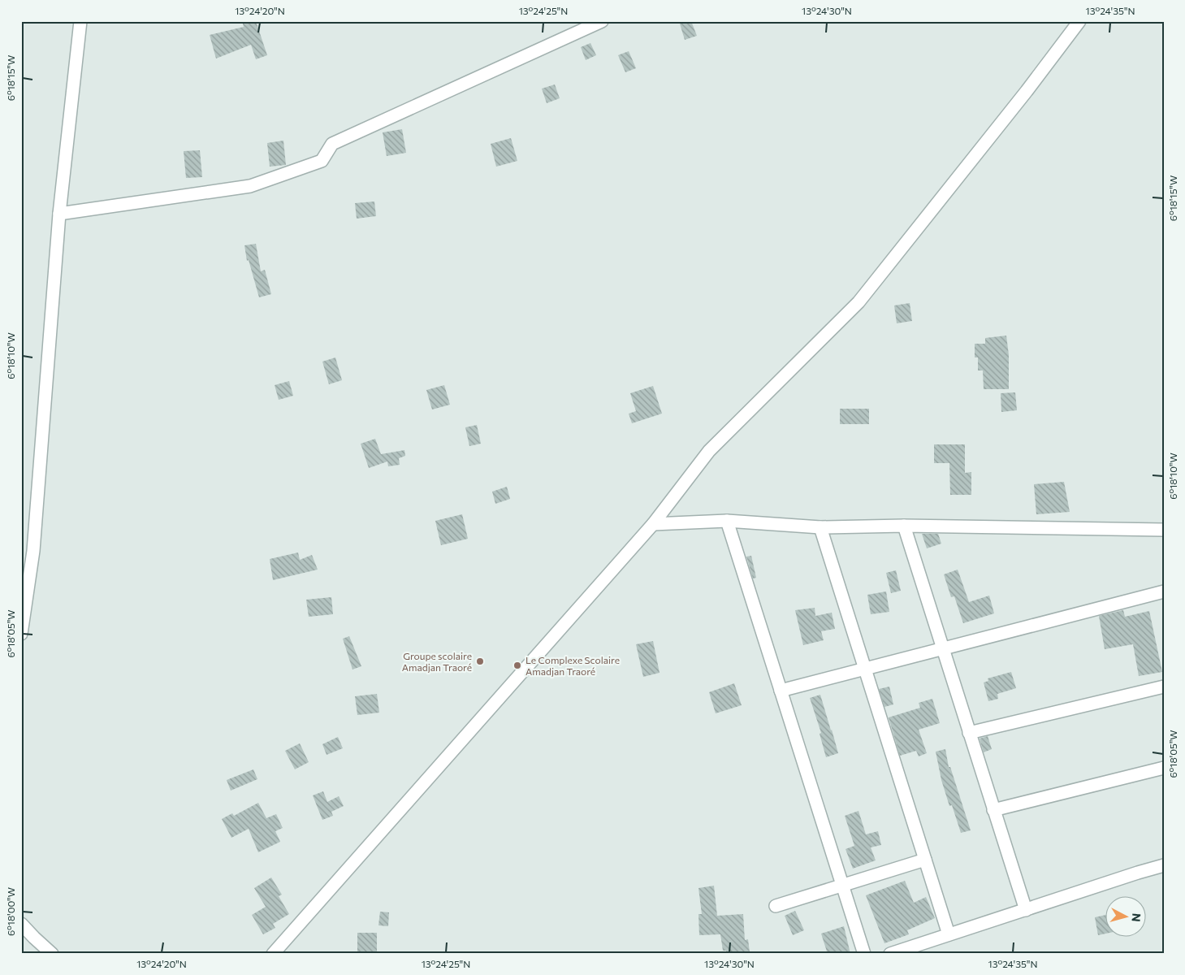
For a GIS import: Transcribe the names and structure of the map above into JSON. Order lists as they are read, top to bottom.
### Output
{
  "places": ["Groupe scolaire Amadjan Traoré", "Le Complexe Scolaire Amadjan Traoré"],
  "north": "right",
  "coordinates": [
    "13°24'20\"N",
    "13°24'25\"N",
    "13°24'30\"N",
    "13°24'35\"N",
    "6°18'15\"W",
    "6°18'10\"W",
    "6°18'05\"W",
    "6°18'00\"W"
  ]
}
